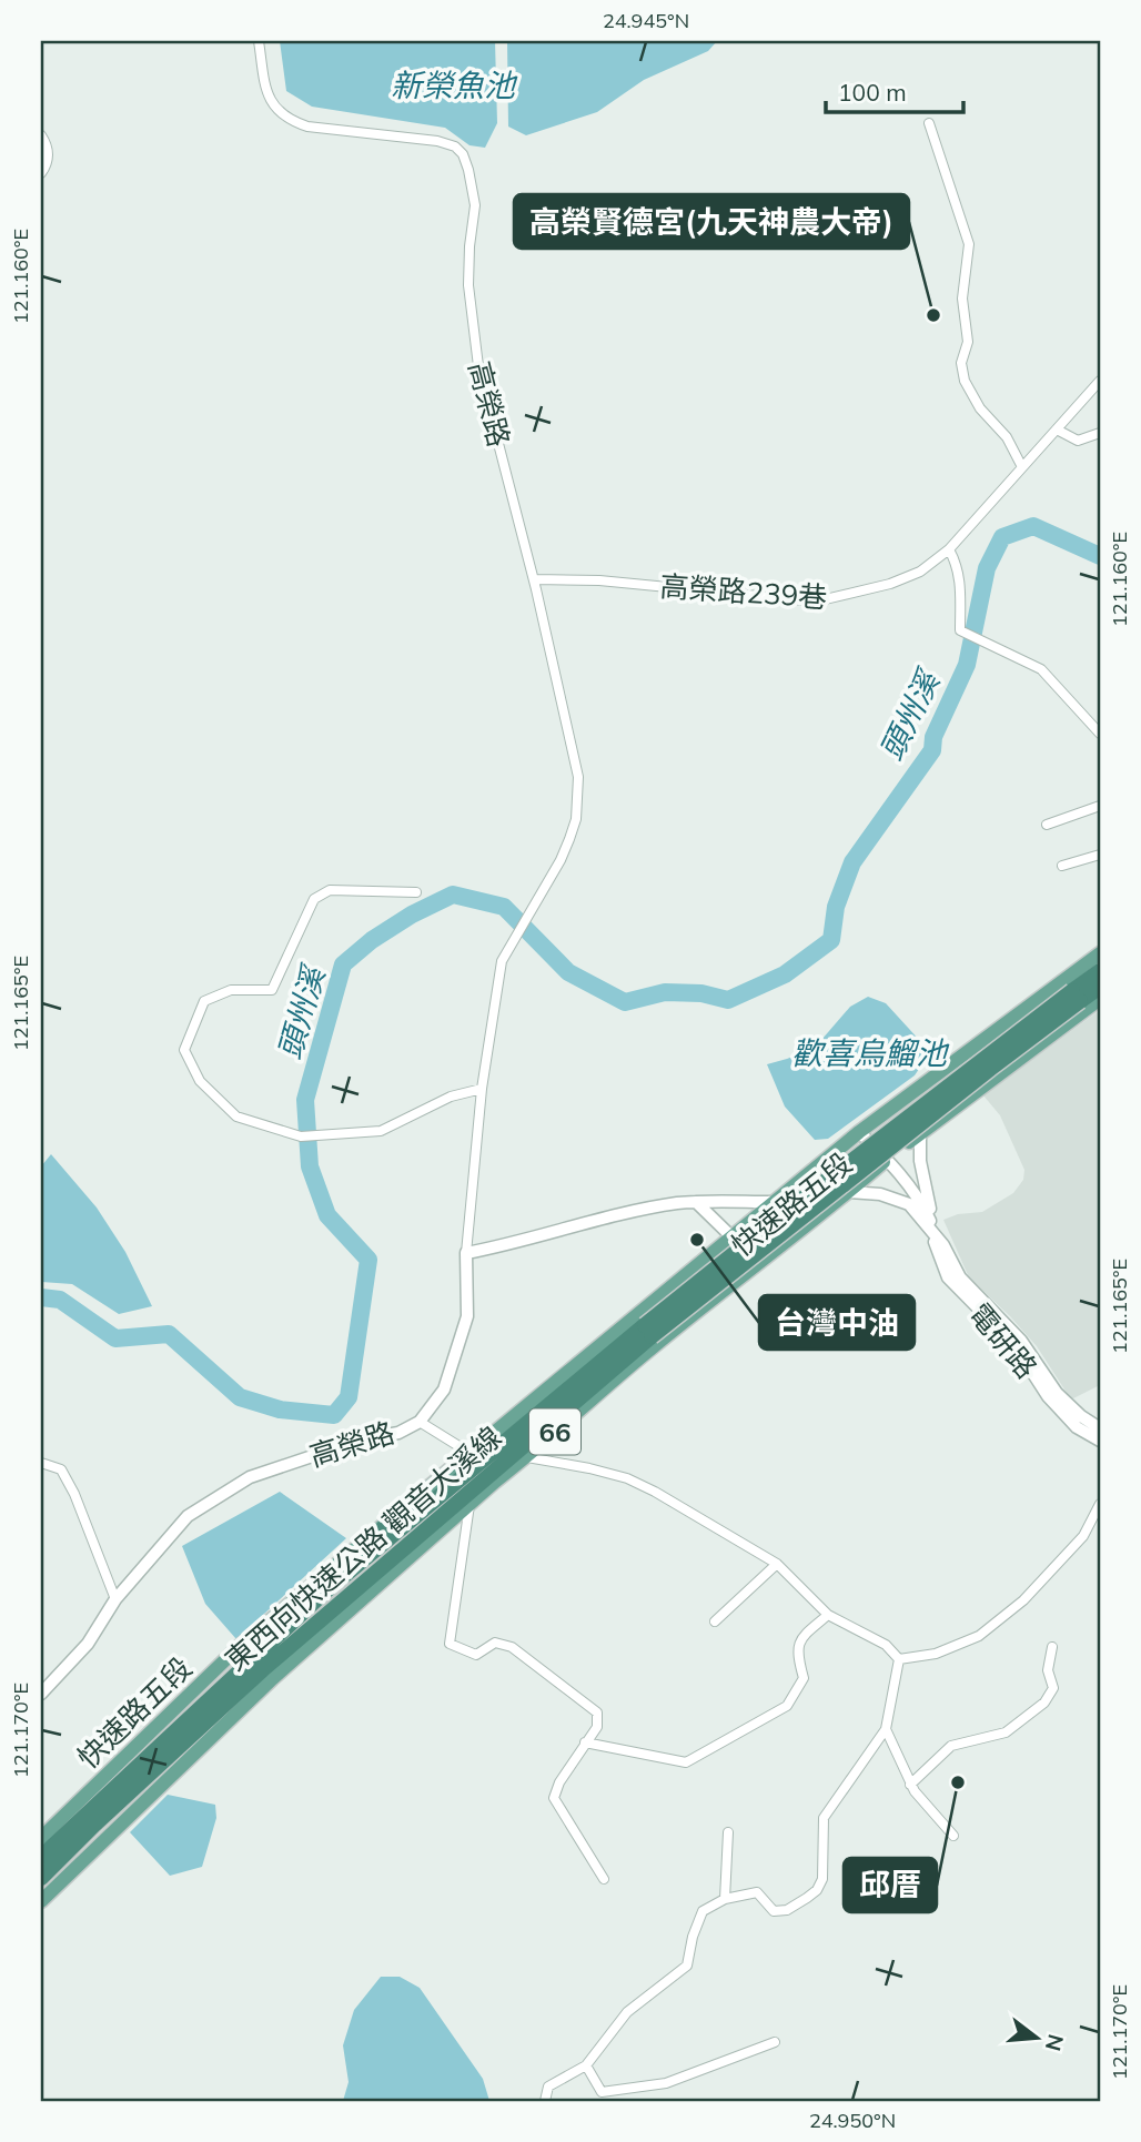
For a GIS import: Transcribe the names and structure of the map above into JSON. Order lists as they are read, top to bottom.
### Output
{
  "streets": {
    "highway": ["66", "東西向快速公路 觀音大溪線"],
    "main road": ["快速路五段"],
    "street": ["高榮路", "高榮路239巷", "電研路"]
  },
  "crossings": [
    ["高榮路", "高榮路239巷"],
    ["快速路五段", "電研路"]
  ],
  "water": ["新榮魚池", "頭州溪", "歡喜烏鰡池"],
  "places": ["高榮賢德宮(九天神農大帝)", "台灣中油", "邱厝"],
  "scale_bar": "100 m",
  "north": "right",
  "coordinates": [
    "24.945°N",
    "121.160°E",
    "121.165°E",
    "121.170°E",
    "24.950°N"
  ]
}
